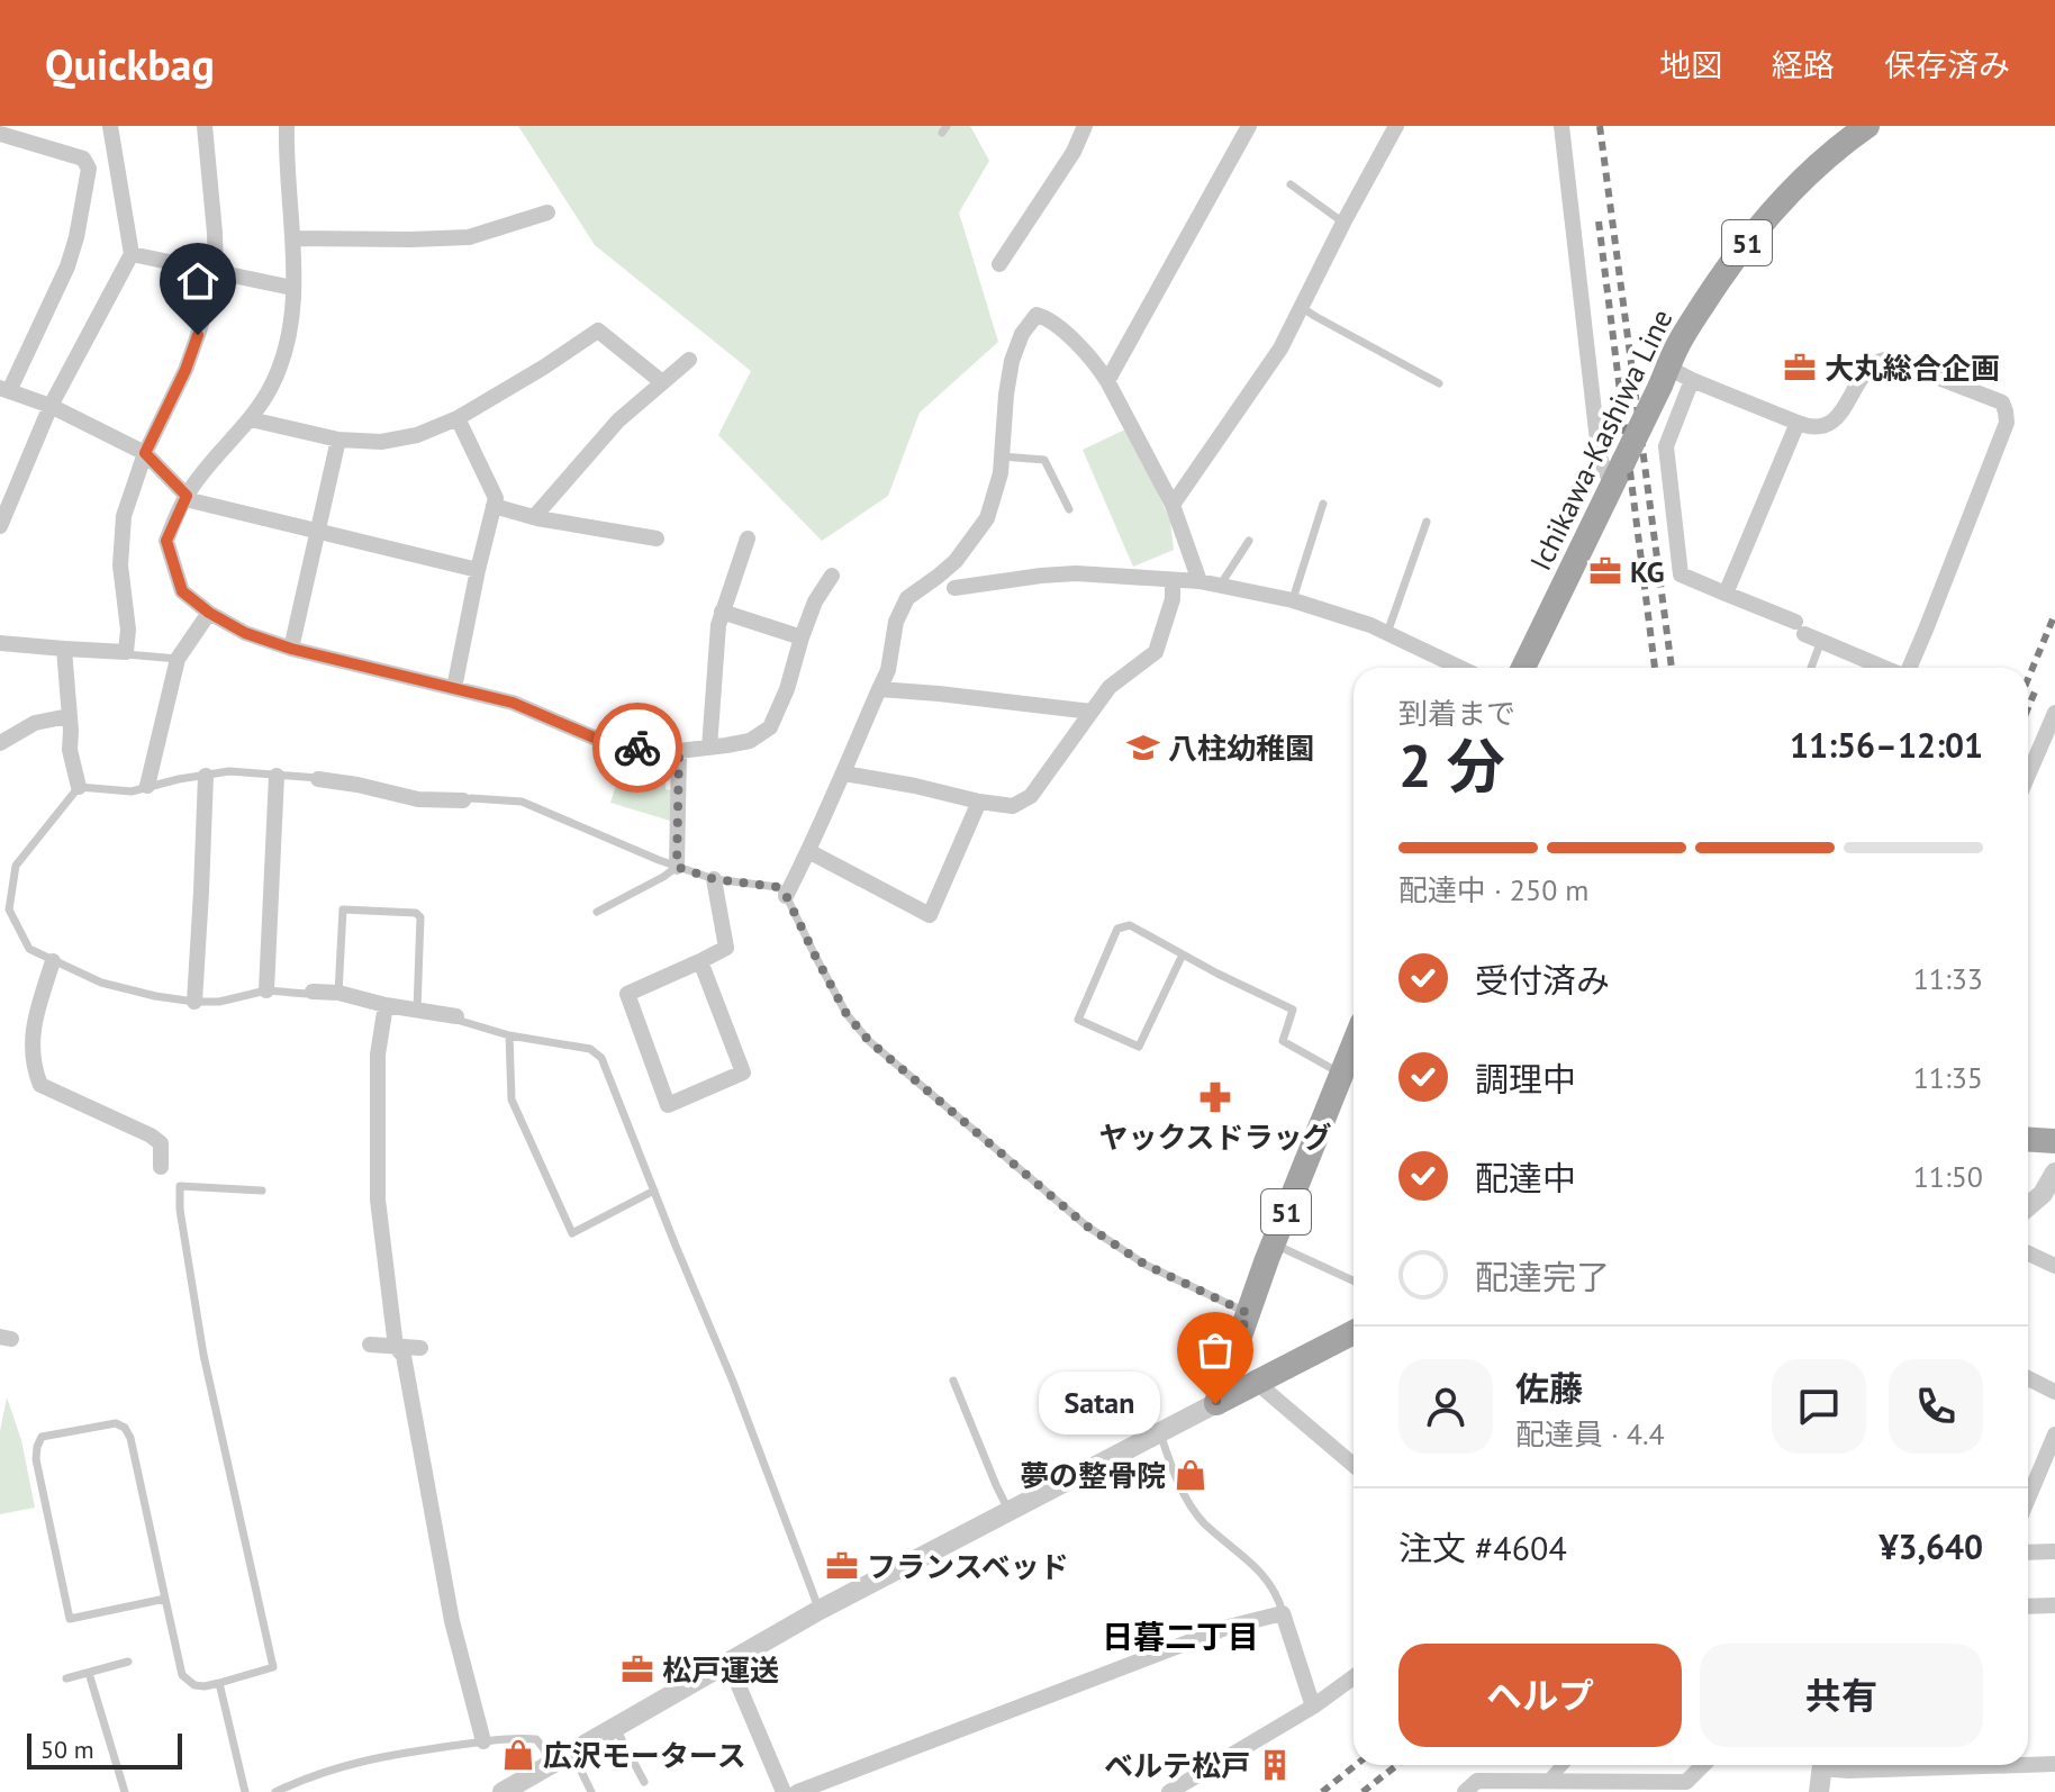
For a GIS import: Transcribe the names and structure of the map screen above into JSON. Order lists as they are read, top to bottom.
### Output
{
  "streets": {
    "main road": ["51", "Ichikawa-Kashiwa Line"]
  },
  "districts": ["日暮二丁目"],
  "places": {
    "office": [
      "大丸総合企画",
      "KG",
      "フランスベッド",
      "松戸運送"
    ],
    "school or university": ["八柱幼稚園"],
    "pharmacy": ["ヤックスドラッグ"],
    "other": ["Satan"],
    "shop": ["夢の整骨院", "広沢モータース"],
    "building": ["ベルテ松戸"]
  },
  "scale_bar": "50 m",
  "page": {
    "header": "Quickbag",
    "nav": ["地図", "経路", "保存済み"],
    "heading": ["2 分", "到着まで", "11:56–12:01"],
    "panel": [
      "佐藤",
      "配達員 · 4.4",
      "注文 #4604",
      "¥3,640"
    ],
    "bar": "配達中 · 250 m",
    "list": [
      ["受付済み", "11:33"],
      ["調理中", "11:35"],
      ["配達中", "11:50"],
      "配達完了"
    ],
    "bubble": "Satan",
    "buttons": ["ヘルプ", "共有"],
    "scale": "50 m"
  }
}
